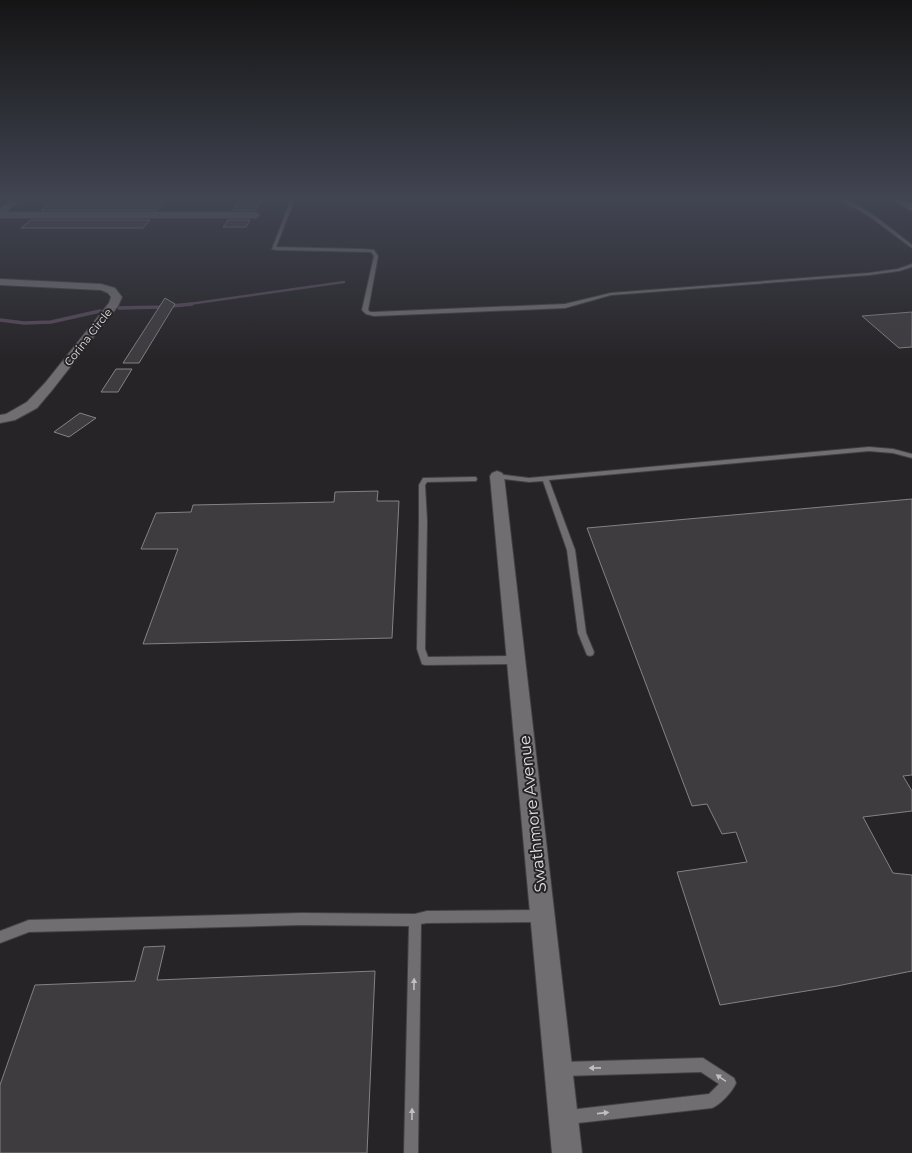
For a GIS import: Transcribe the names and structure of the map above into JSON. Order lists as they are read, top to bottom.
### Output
{
  "streets": {
    "street": ["Corina Circle", "Swathmore Avenue"]
  }
}
